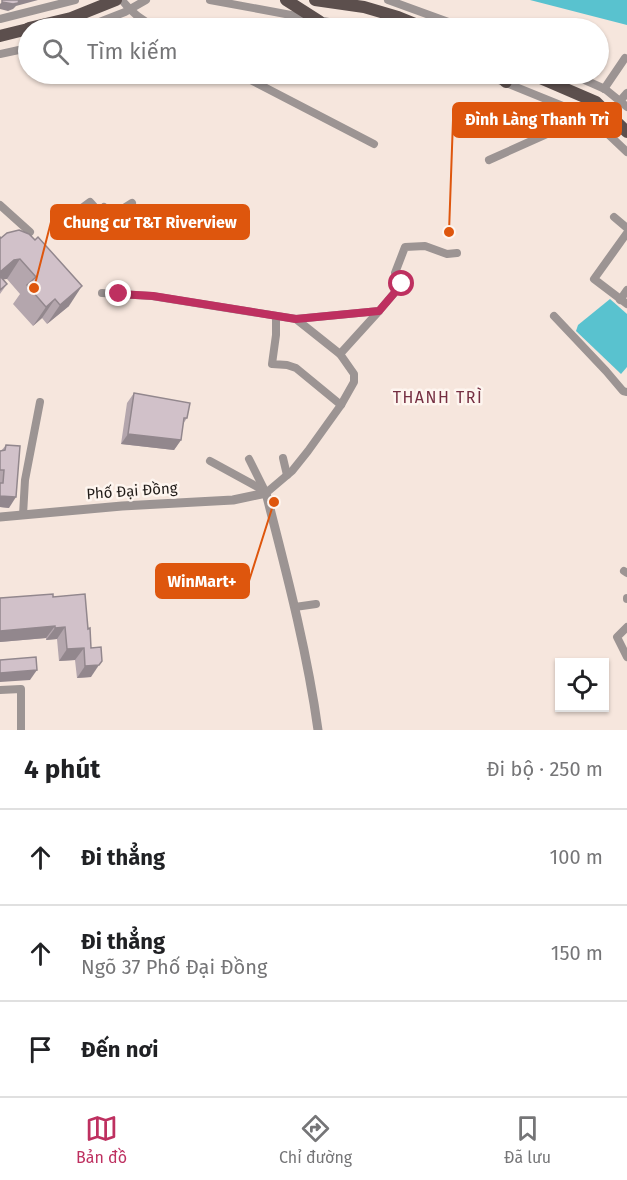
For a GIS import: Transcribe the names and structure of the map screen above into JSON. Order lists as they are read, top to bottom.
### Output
{
  "streets": {
    "street": ["Phố Đại Đồng"]
  },
  "districts": ["THANH TRÌ"],
  "places": ["Đình Làng Thanh Trì", "Chung cư T&T Riverview", "WinMart+"],
  "page": {
    "search": "Tìm kiếm",
    "heading": ["4 phút", "Đi bộ · 250 m"],
    "list": [
      ["Đi thẳng", "100 m"],
      ["Đi thẳng", "Ngõ 37 Phố Đại Đồng", "150 m"],
      "Đến nơi"
    ],
    "nav": ["Bản đồ", "Chỉ đường", "Đã lưu"]
  }
}
